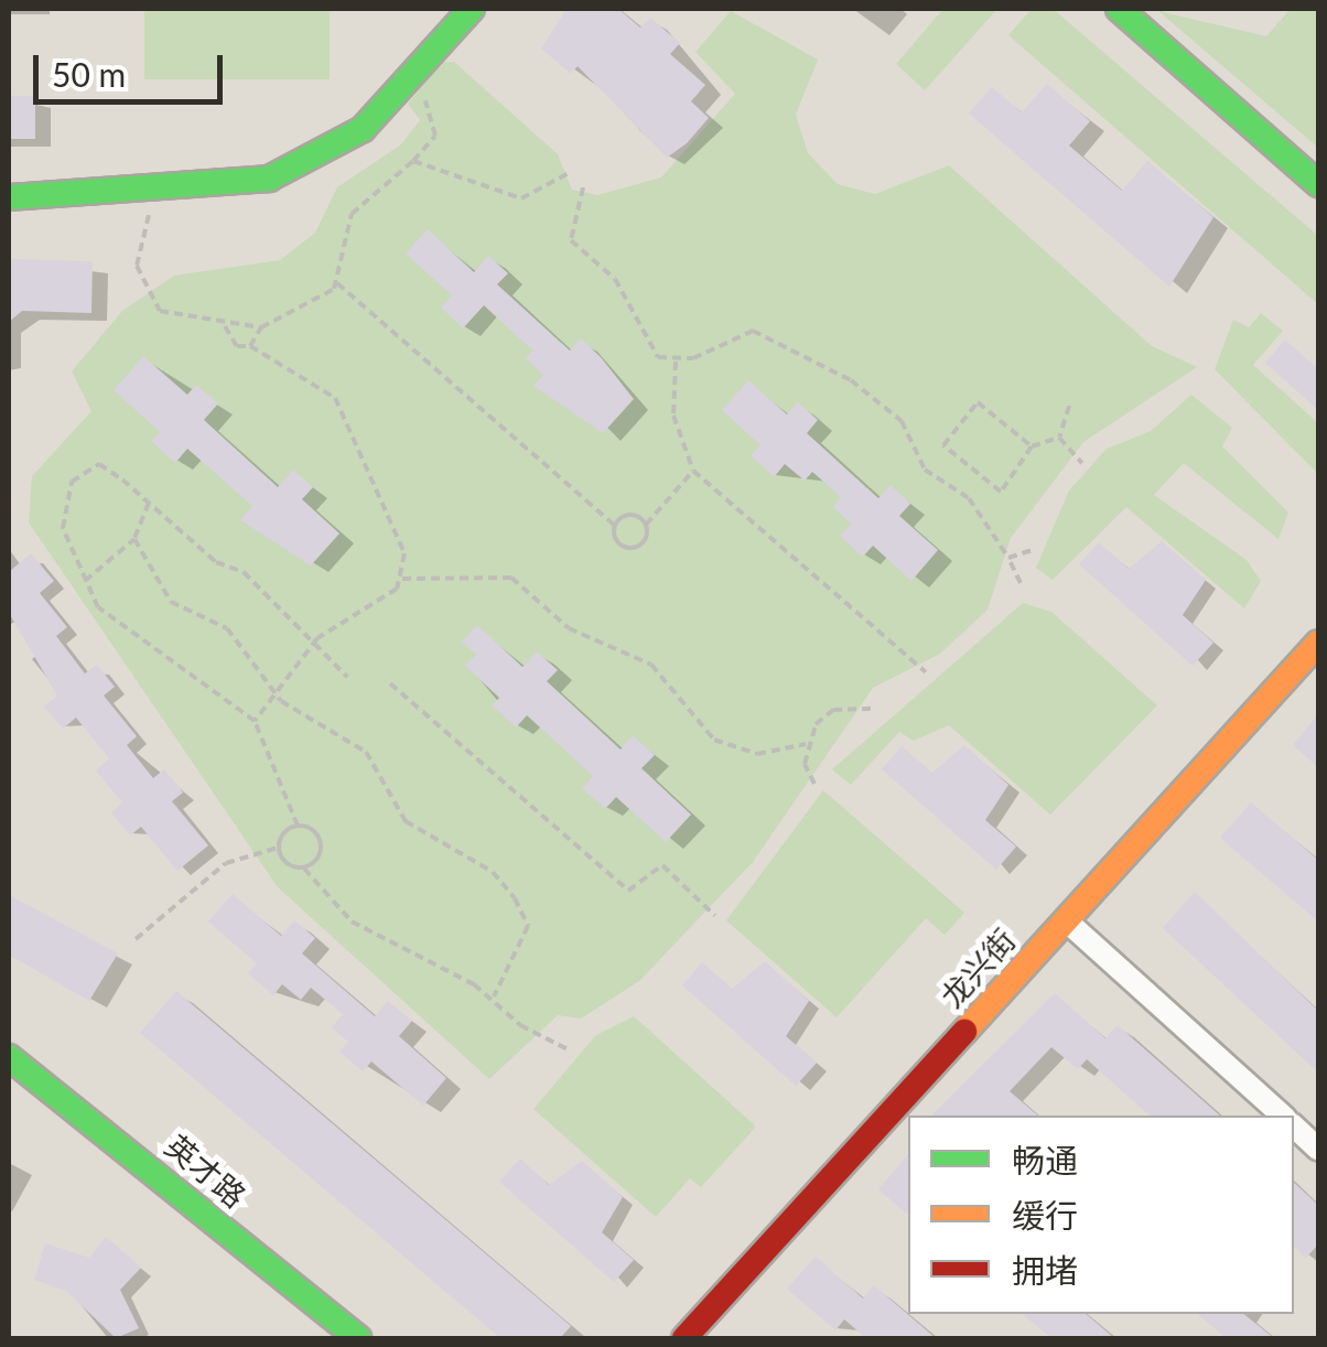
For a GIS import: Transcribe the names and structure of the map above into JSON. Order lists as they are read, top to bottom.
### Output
{
  "streets": {
    "street": ["龙兴街", "英才路"]
  },
  "legend": ["畅通", "缓行", "拥堵"],
  "scale_bar": "50 m"
}
